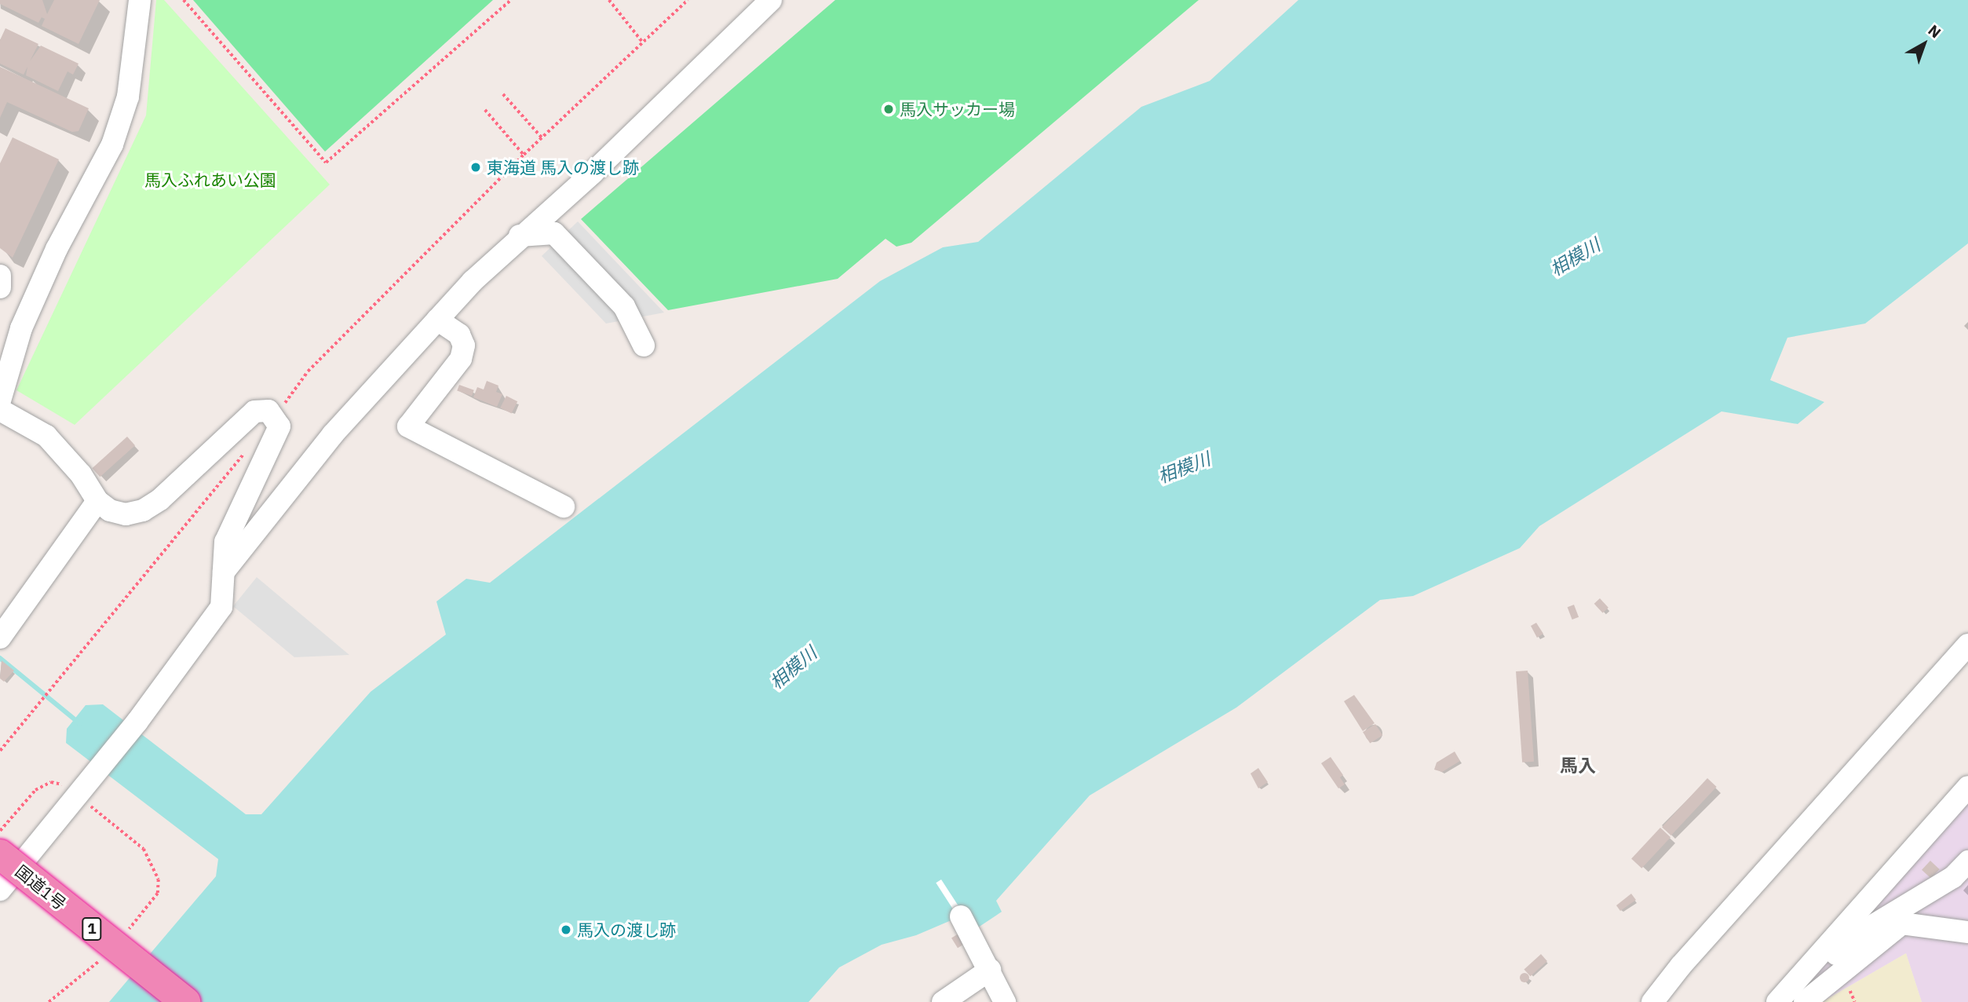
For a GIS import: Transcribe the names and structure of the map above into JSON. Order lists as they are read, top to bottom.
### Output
{
  "streets": {
    "highway": ["国道1号", "1"]
  },
  "districts": ["馬入"],
  "water": ["相模川"],
  "parks": ["馬入ふれあい公園"],
  "places": ["馬入サッカー場", "東海道 馬入の渡し跡", "馬入の渡し跡"],
  "north": "top right"
}
